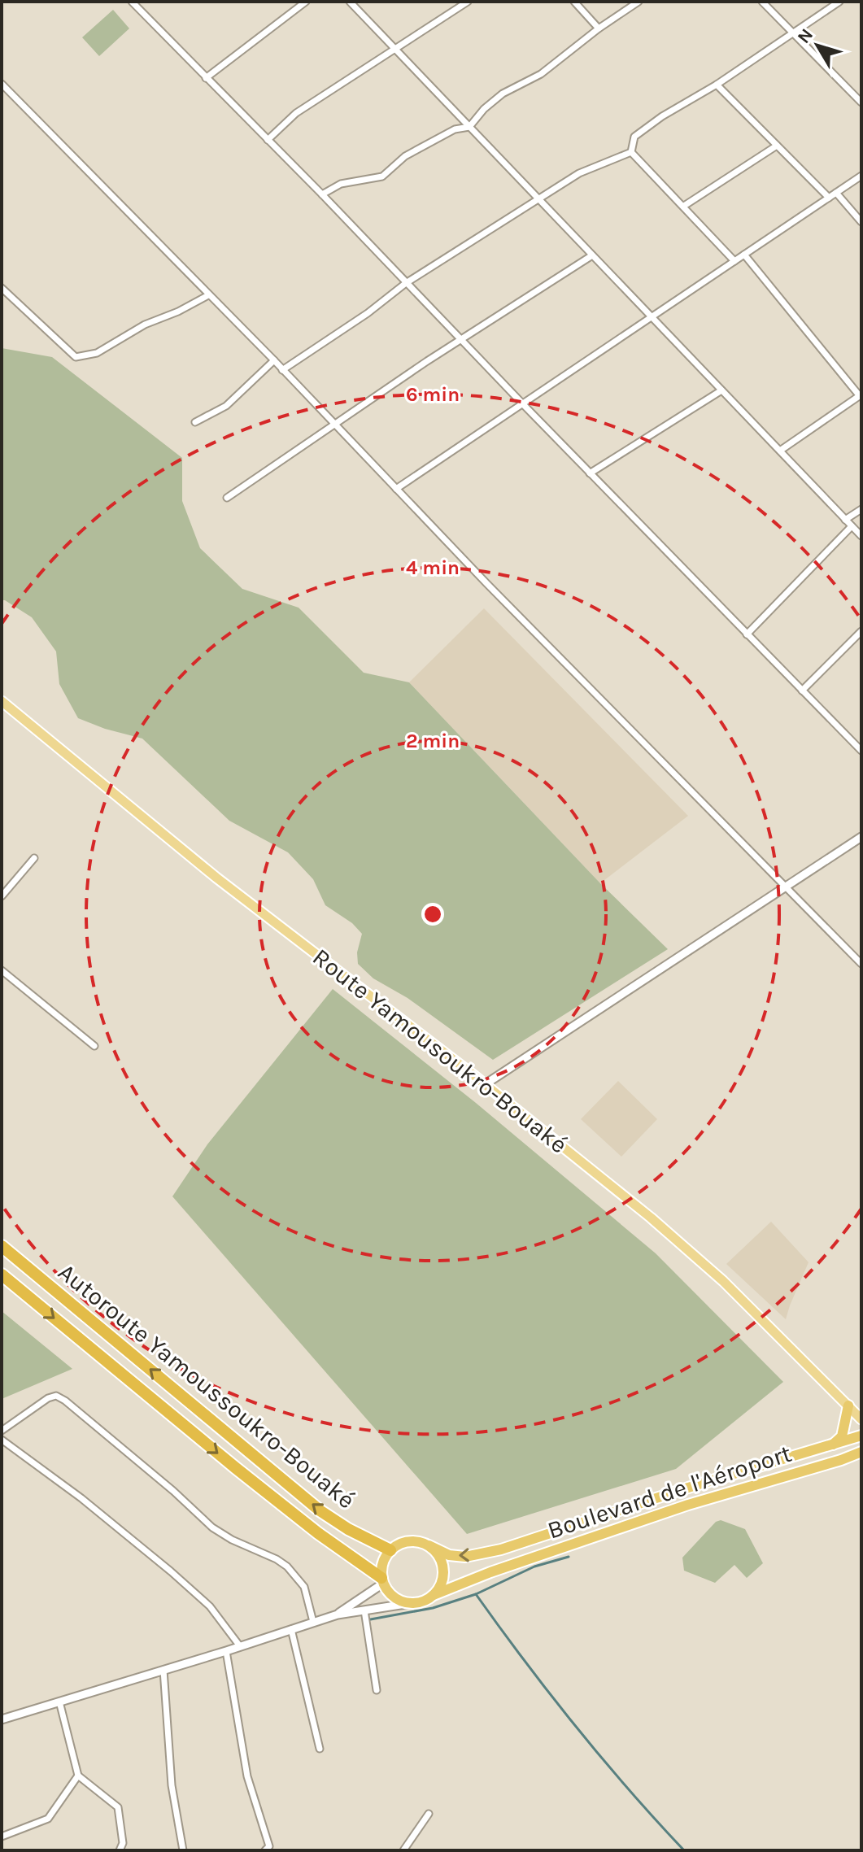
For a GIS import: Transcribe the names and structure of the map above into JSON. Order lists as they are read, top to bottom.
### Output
{
  "streets": {
    "highway": ["Autoroute Yamoussoukro-Bouaké", "Boulevard de l'Aéroport"],
    "main road": ["Route Yamousoukro-Bouaké"]
  },
  "crossings": [
    ["Autoroute Yamoussoukro-Bouaké", "Boulevard de l'Aéroport"]
  ],
  "north": "top left",
  "rings": ["6 min", "4 min", "2 min"]
}
